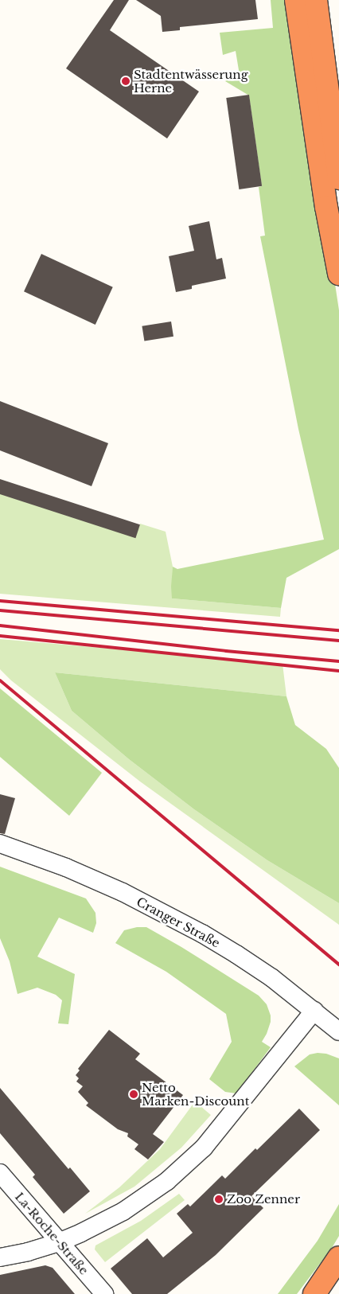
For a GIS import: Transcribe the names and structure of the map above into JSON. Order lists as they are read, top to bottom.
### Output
{
  "streets": {
    "street": ["Cranger Straße", "La-Roche-Straße"]
  },
  "places": ["Stadtentwässerung Herne", "Netto Marken-Discount", "Zoo Zenner"]
}
